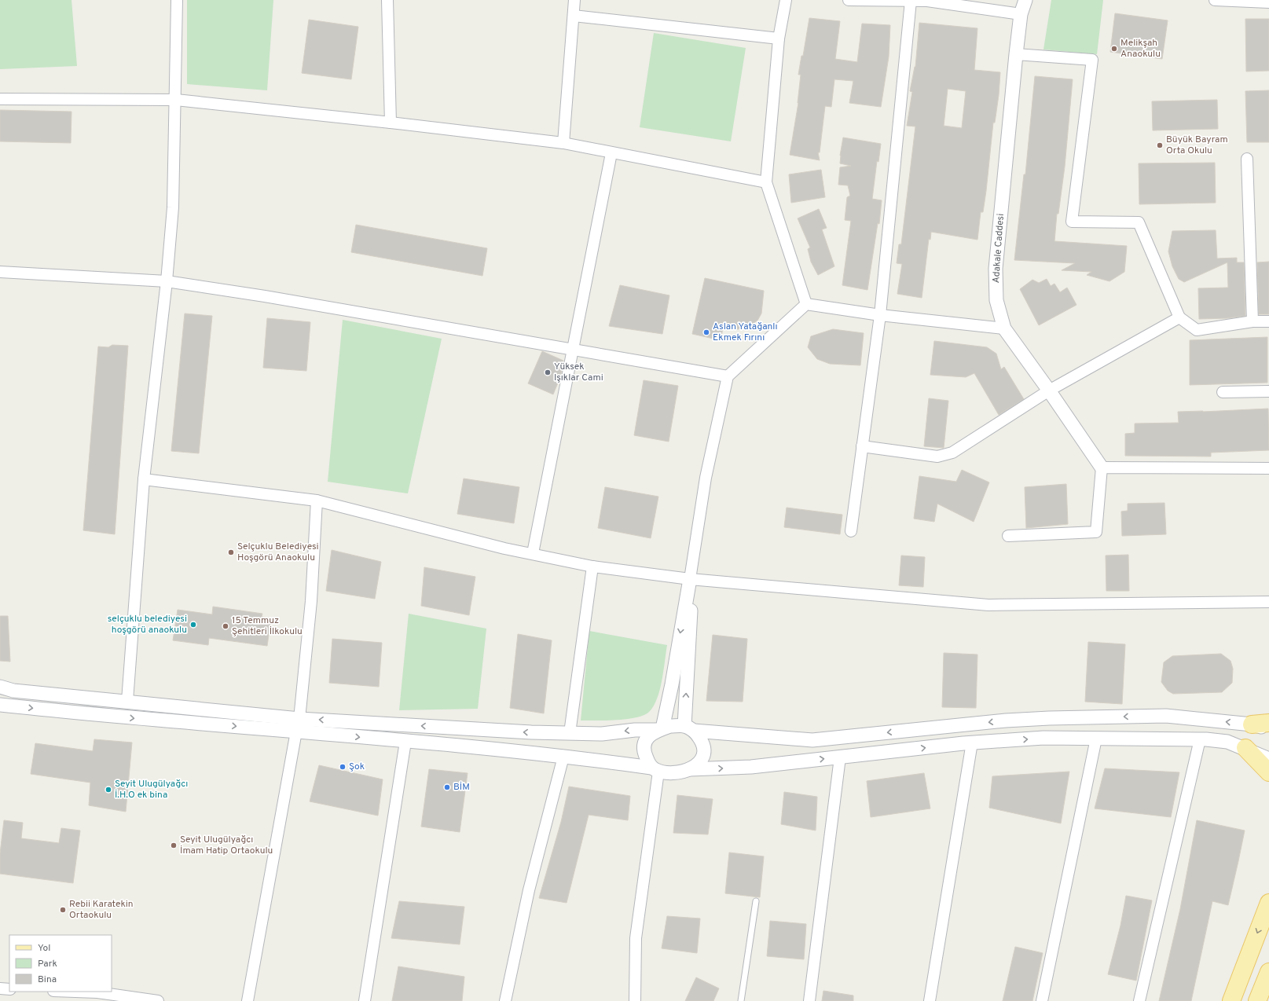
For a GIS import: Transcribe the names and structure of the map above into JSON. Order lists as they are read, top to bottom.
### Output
{
  "streets": {
    "street": ["Adakale Caddesi"]
  },
  "places": [
    "Melikşah Anaokulu",
    "Büyük Bayram Orta Okulu",
    "Aslan Yatağanlı Ekmek Fırını",
    "Yüksek Işıklar Cami",
    "Selçuklu Belediyesi Hoşgörü Anaokulu",
    "selçuklu belediyesi hoşgörü anaokulu",
    "15 Temmuz Şehitleri İlkokulu",
    "Şok",
    "BİM",
    "Seyit Ulugülyağcı İ.H.O ek bina",
    "Seyit Ulugülyağcı İmam Hatip Ortaokulu",
    "Rebii Karatekin Ortaokulu"
  ],
  "legend": ["Yol", "Park", "Bina"]
}
